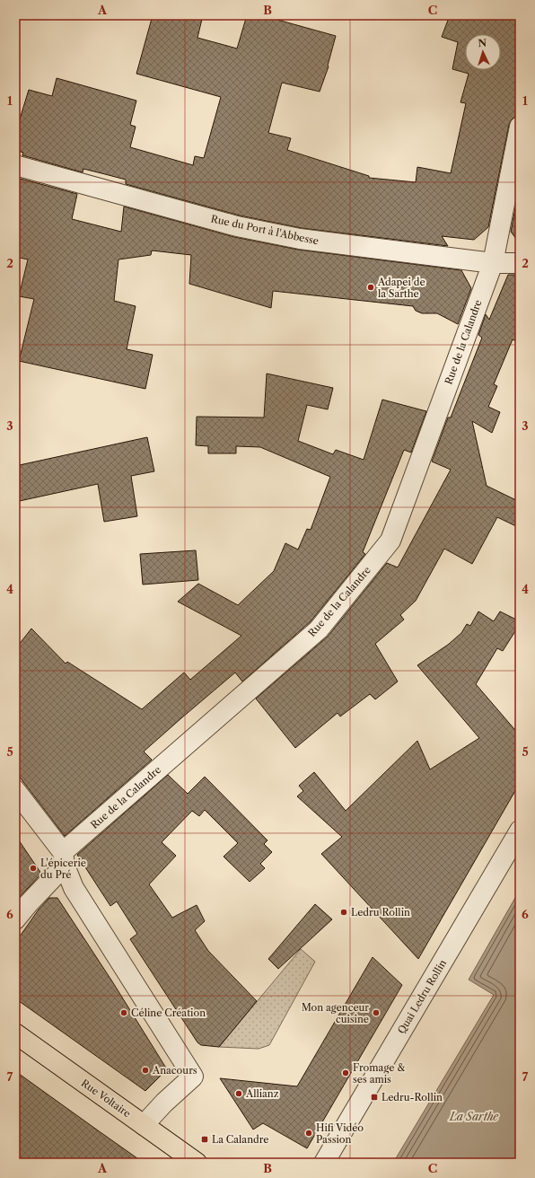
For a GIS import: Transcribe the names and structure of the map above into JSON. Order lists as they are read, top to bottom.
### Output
{
  "streets": {
    "main road": ["Rue Voltaire"],
    "street": ["Rue du Port à l'Abbesse", "Rue de la Calandre", "Quai Ledru Rollin"]
  },
  "crossings": [
    ["Rue du Port à l'Abbesse", "Rue de la Calandre"]
  ],
  "water": ["La Sarthe"],
  "places": {
    "other": [
      "Adapei de la Sarthe",
      "L'épicerie du Pré",
      "Ledru Rollin",
      "Céline Création",
      "Mon agenceur cuisine",
      "Anacours",
      "Fromage & ses amis",
      "Allianz",
      "Hifi Vidéo Passion"
    ],
    "transit": ["Ledru-Rollin", "La Calandre"]
  },
  "north": "top",
  "grid": {
    "columns": ["A", "B", "C"],
    "rows": [
      "1",
      "2",
      "3",
      "4",
      "5",
      "6",
      "7"
    ]
  }
}
